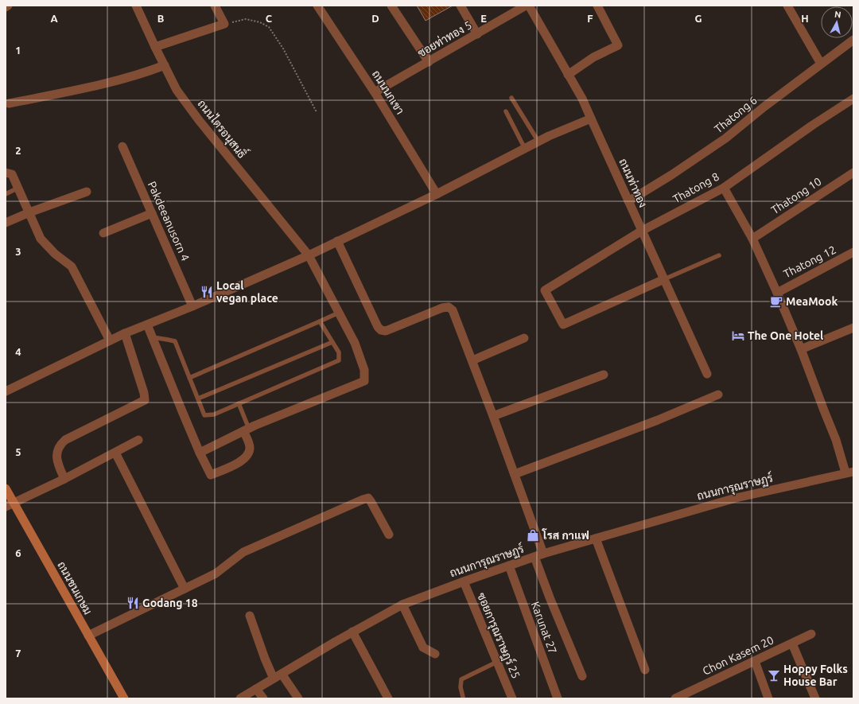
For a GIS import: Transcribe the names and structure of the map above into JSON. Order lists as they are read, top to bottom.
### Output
{
  "streets": {
    "main road": ["ถนนชนเกษม"],
    "street": [
      "ซอยท่าทอง 5",
      "ถนนนกเขา",
      "Thatong 6",
      "ถนนไตรอนุสนธิ์",
      "ถนนท่าทอง",
      "Thatong 8",
      "Thatong 10",
      "Pakdeeanusorn 4",
      "Thatong 12",
      "ถนนการุณราษฏร์",
      "Karunat 27",
      "ซอยการุณราษฎร์ 25",
      "Chon Kasem 20"
    ]
  },
  "crossings": [
    ["ซอยท่าทอง 5", "ถนนนกเขา"],
    ["Thatong 6", "ถนนท่าทอง"],
    ["ถนนท่าทอง", "Thatong 8"],
    ["ถนนการุณราษฏร์", "Karunat 27"],
    ["ถนนการุณราษฏร์", "ซอยการุณราษฎร์ 25"]
  ],
  "places": {
    "restaurant": ["Local vegan place", "Godang 18"],
    "cafe": ["MeaMook"],
    "hotel": ["The One Hotel"],
    "shop": ["โรส กาแฟ"],
    "bar": ["Hoppy Folks House Bar"]
  },
  "north": "top",
  "grid": {
    "columns": [
      "A",
      "B",
      "C",
      "D",
      "E",
      "F",
      "G",
      "H"
    ],
    "rows": [
      "1",
      "2",
      "3",
      "4",
      "5",
      "6",
      "7"
    ]
  }
}
